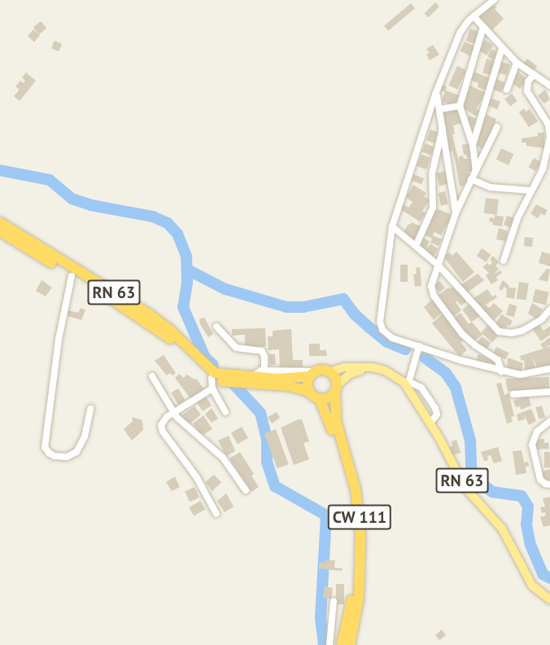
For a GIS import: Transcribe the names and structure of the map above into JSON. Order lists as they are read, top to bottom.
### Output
{
  "streets": {
    "highway": ["RN 63", "CW 111"]
  }
}
